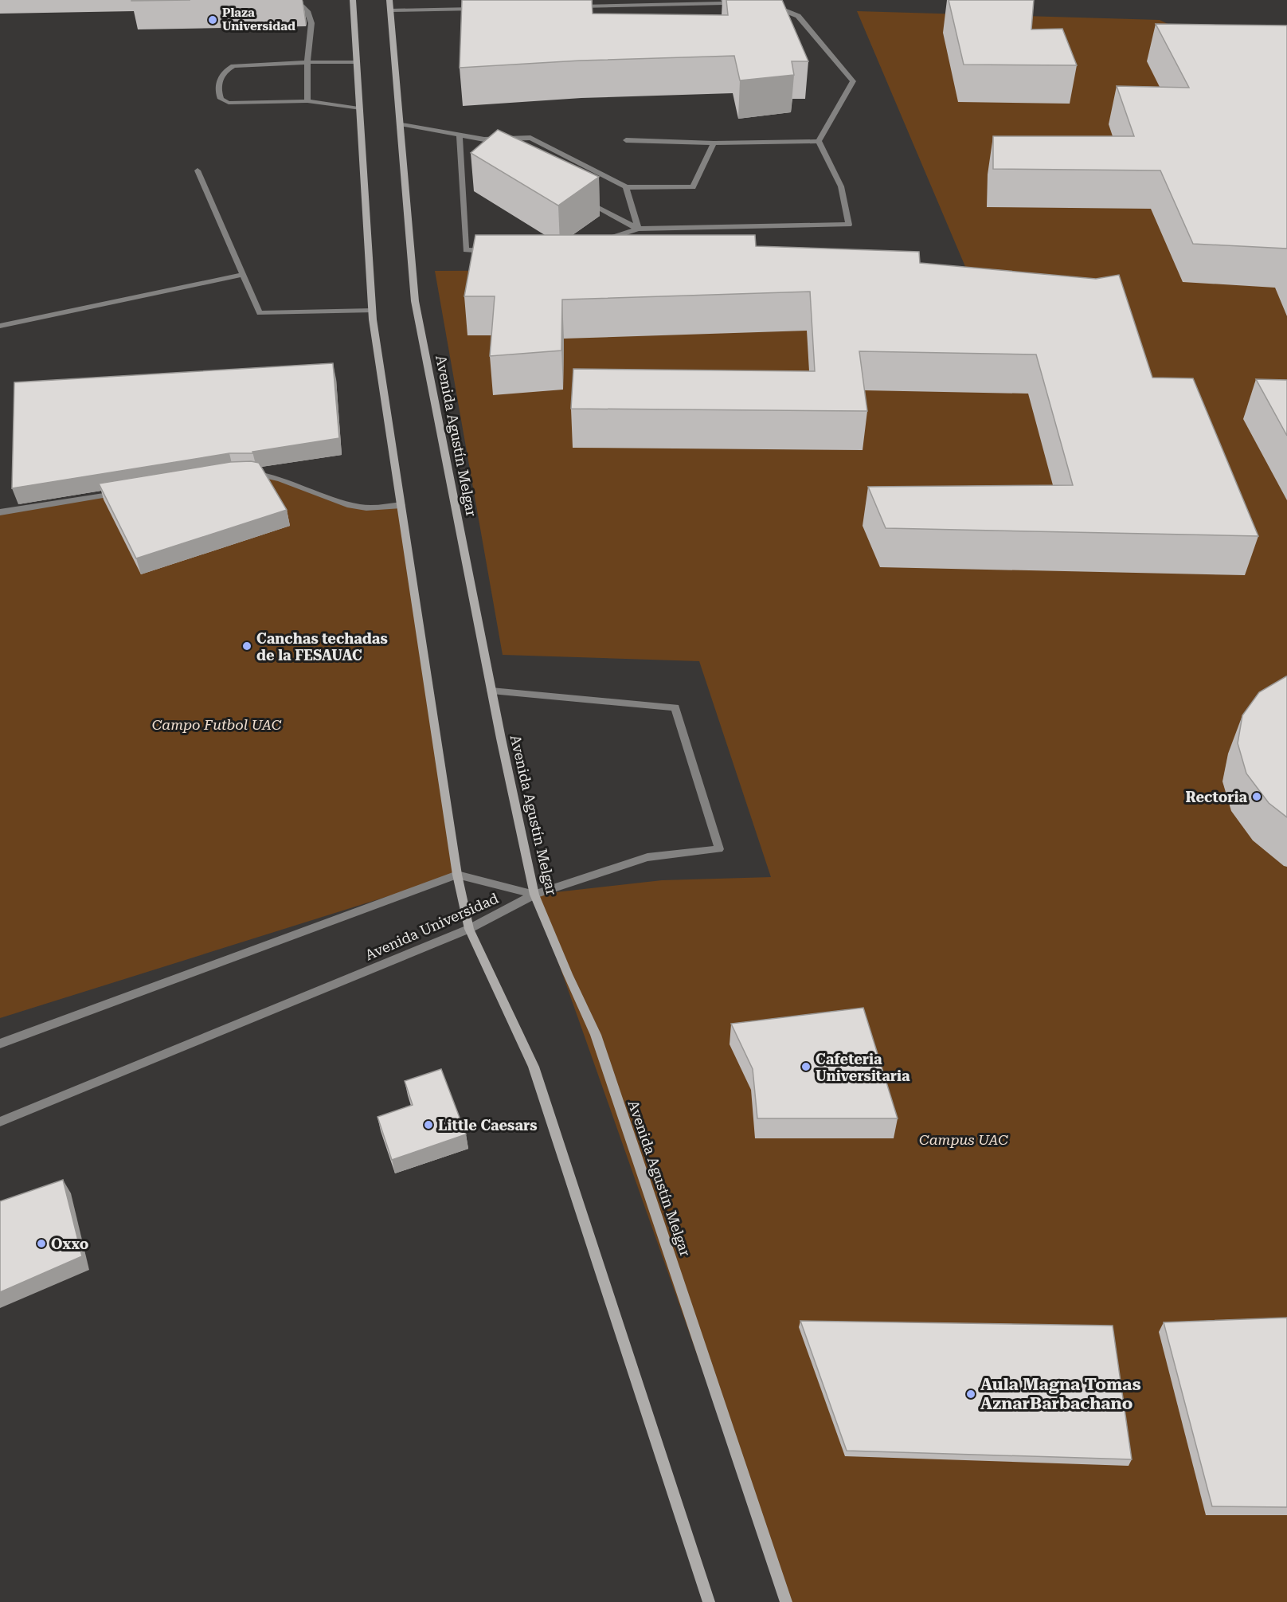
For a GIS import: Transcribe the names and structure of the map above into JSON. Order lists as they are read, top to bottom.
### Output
{
  "streets": {
    "main road": ["Avenida Agustín Melgar"],
    "street": ["Avenida Universidad"]
  },
  "crossings": [
    ["Avenida Agustín Melgar", "Avenida Universidad"]
  ],
  "parks": ["Campo Futbol UAC", "Campus UAC"],
  "places": [
    "Plaza Universidad",
    "Canchas techadas de la FESAUAC",
    "Rectoria",
    "Cafeteria Universitaria",
    "Little Caesars",
    "Oxxo",
    "Aula Magna Tomas AznarBarbachano"
  ]
}
